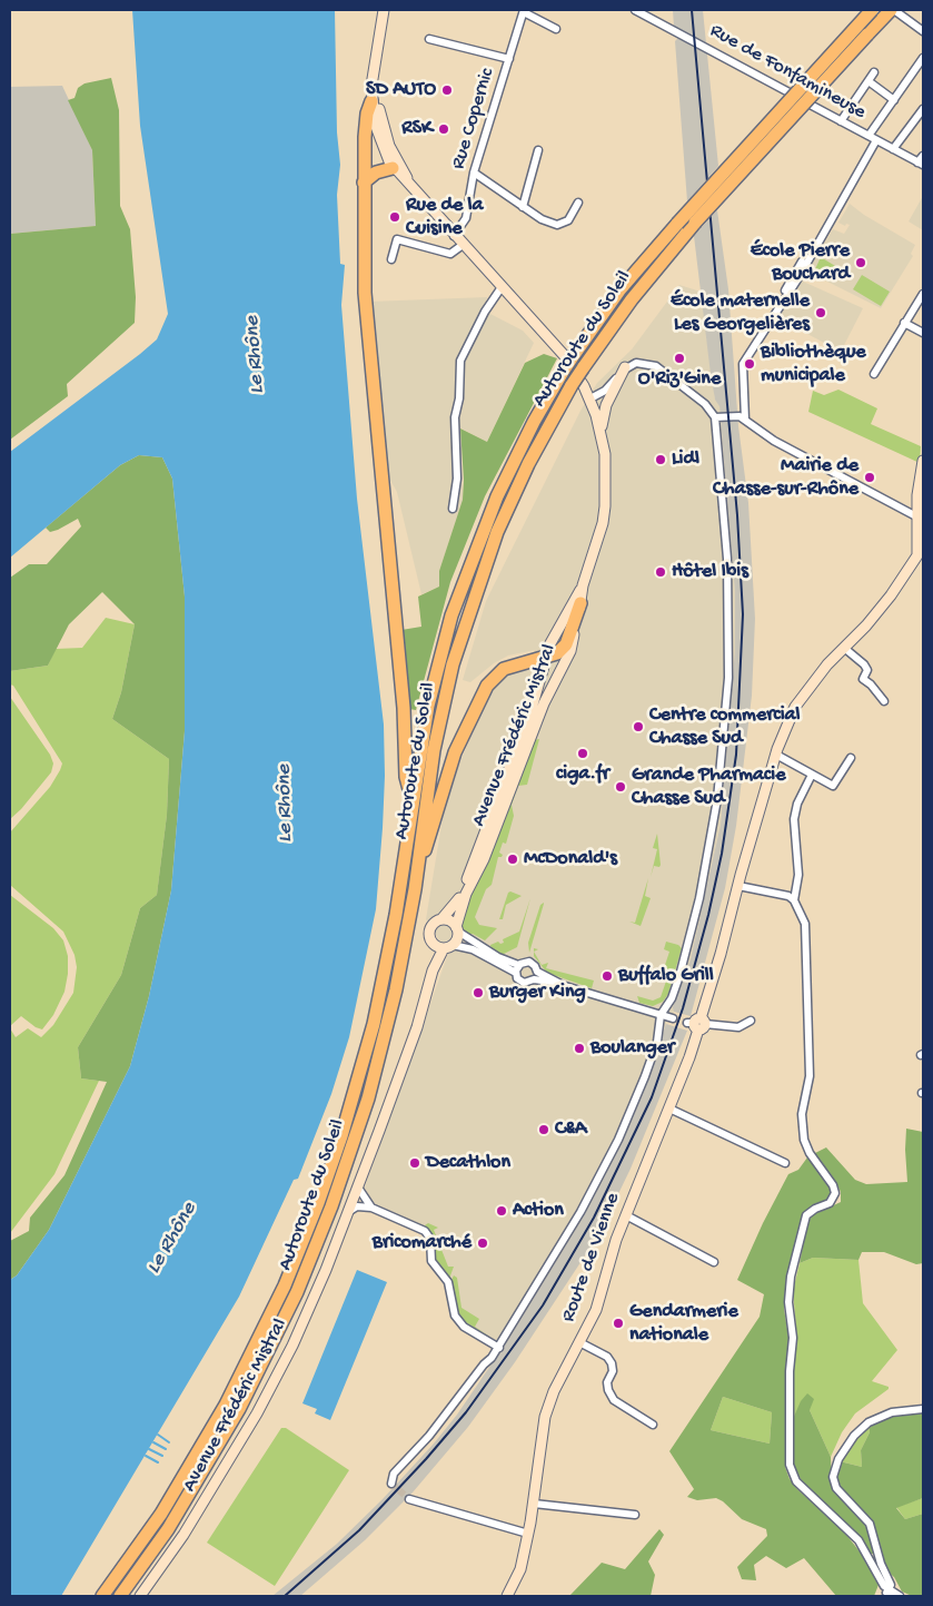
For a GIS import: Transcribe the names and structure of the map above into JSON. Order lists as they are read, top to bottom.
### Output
{
  "streets": {
    "highway": ["Autoroute du Soleil"],
    "main road": ["Avenue Frédéric Mistral", "Route de Vienne"],
    "street": ["Rue de Fonfamineuse", "Rue Copernic"]
  },
  "crossings": [
    ["Rue Copernic", "Avenue Frédéric Mistral"]
  ],
  "water": ["Le Rhône"],
  "places": [
    "SD AUTO",
    "RSK",
    "Rue de la Cuisine",
    "École Pierre Bouchard",
    "École maternelle Les Georgelières",
    "O'Riz'Gine",
    "Bibliothèque municipale",
    "Lidl",
    "Mairie de Chasse-sur-Rhône",
    "Hôtel Ibis",
    "Centre commercial Chasse Sud",
    "ciga.fr",
    "Grande Pharmacie Chasse Sud",
    "McDonald's",
    "Buffalo Grill",
    "Burger King",
    "Boulanger",
    "C&A",
    "Decathlon",
    "Action",
    "Bricomarché",
    "Gendarmerie nationale"
  ]
}
